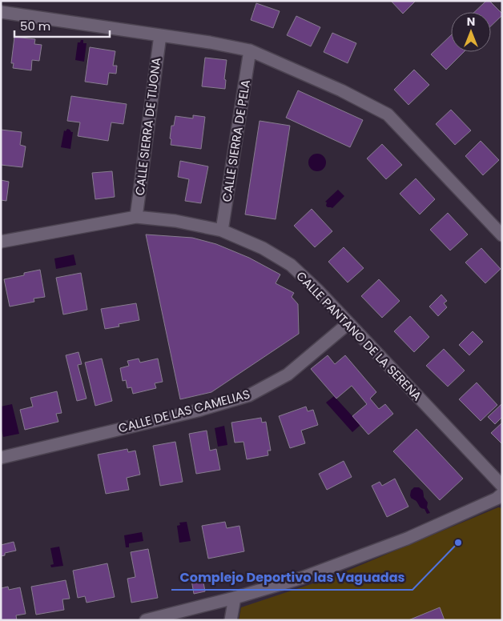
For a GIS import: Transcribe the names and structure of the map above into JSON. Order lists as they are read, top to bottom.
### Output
{
  "streets": {
    "street": [
      "CALLE SIERRA DE TIJONA",
      "CALLE SIERRA DE PELA",
      "CALLE PANTANO DE LA SERENA",
      "CALLE DE LAS CAMELIAS"
    ]
  },
  "crossings": [
    ["CALLE SIERRA DE TIJONA", "CALLE PANTANO DE LA SERENA"],
    ["CALLE SIERRA DE PELA", "CALLE PANTANO DE LA SERENA"],
    ["CALLE PANTANO DE LA SERENA", "CALLE DE LAS CAMELIAS"]
  ],
  "places": ["Complejo Deportivo las Vaguadas"],
  "scale_bar": "50 m",
  "north": "top"
}
